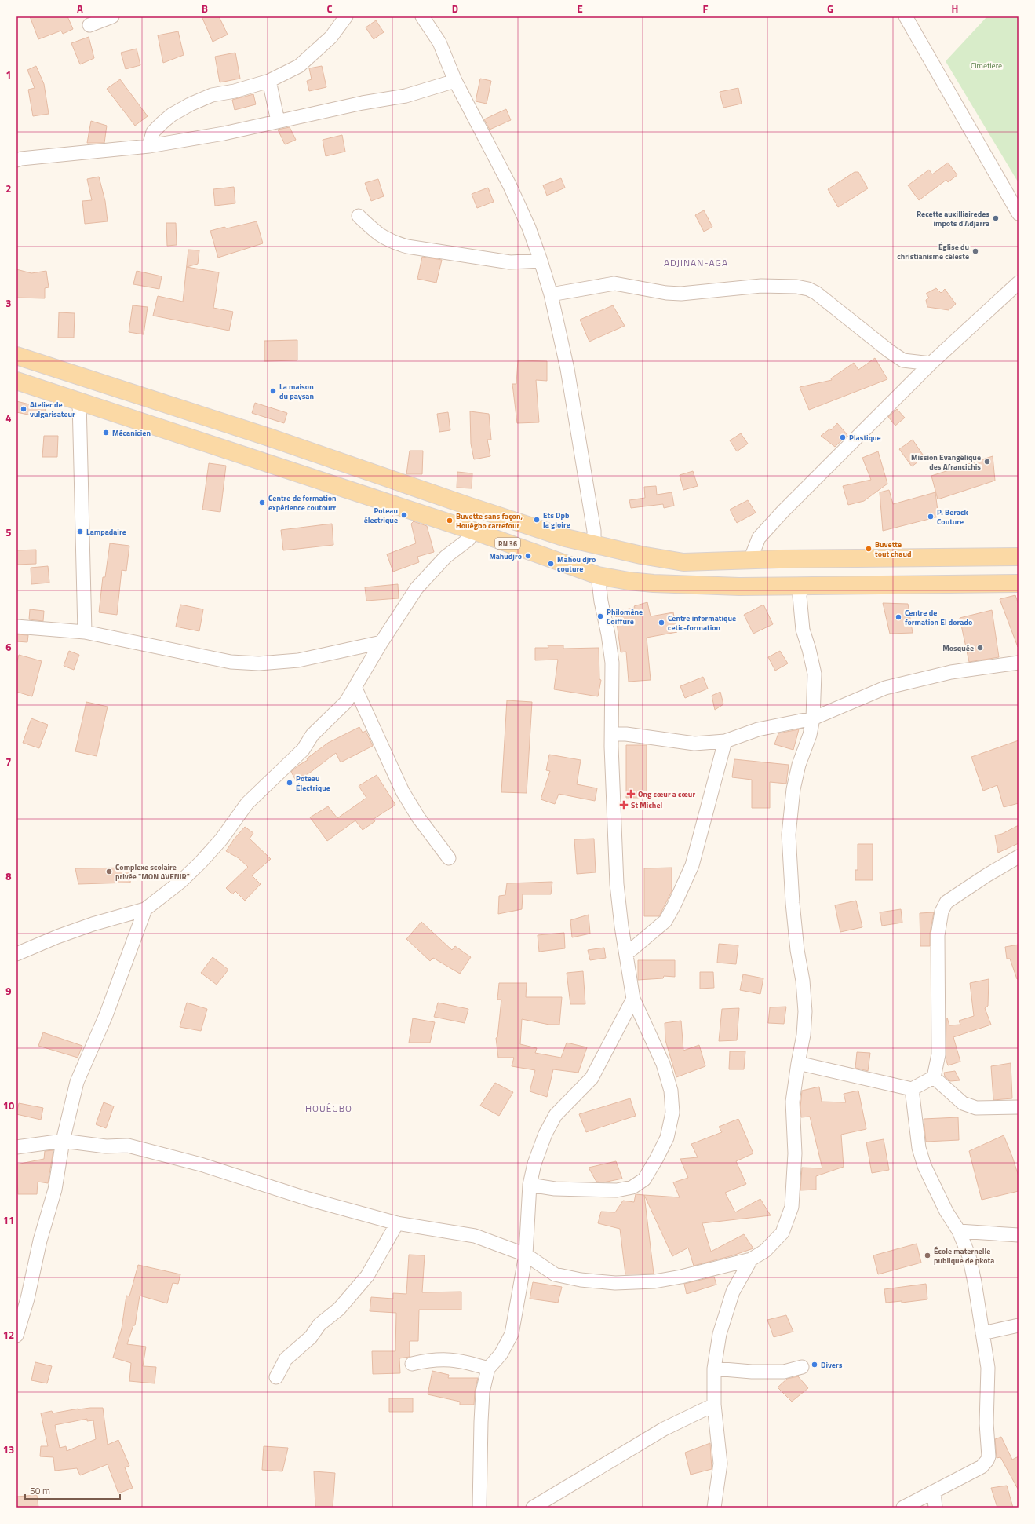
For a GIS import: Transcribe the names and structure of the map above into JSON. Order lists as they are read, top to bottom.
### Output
{
  "streets": {
    "main road": ["RN 36"]
  },
  "districts": ["ADJINAN-AGA", "HOUÊGBO"],
  "parks": ["Cimetiere"],
  "places": {
    "other": [
      "Recette auxilliairedes impôts d'Adjarra",
      "Église du christianisme céleste",
      "La maison du paysan",
      "Atelier de vulgarisateur",
      "Mécanicien",
      "Plastique",
      "Mission Evangélique des Afrancichis",
      "Centre de formation expérience coutourr",
      "Poteau électrique",
      "P. Berack Couture",
      "Ets Dpb la gloire",
      "Buvette sans façon, Houêgbo carrefour",
      "Lampadaire",
      "Buvette tout chaud",
      "Mahudjro",
      "Mahou djro couture",
      "Philomène Coiffure",
      "Centre de formation El dorado",
      "Centre informatique cetic-formation",
      "Mosquée",
      "Poteau Électrique",
      "Complexe scolaire privée \"MON AVENIR\"",
      "École maternelle publique de pkota",
      "Divers"
    ],
    "health": ["Ong cœur a cœur", "St Michel"]
  },
  "scale_bar": "50 m",
  "grid": {
    "columns": [
      "A",
      "B",
      "C",
      "D",
      "E",
      "F",
      "G",
      "H"
    ],
    "rows": [
      "1",
      "2",
      "3",
      "4",
      "5",
      "6",
      "7",
      "8",
      "9",
      "10",
      "11",
      "12",
      "13"
    ]
  }
}
